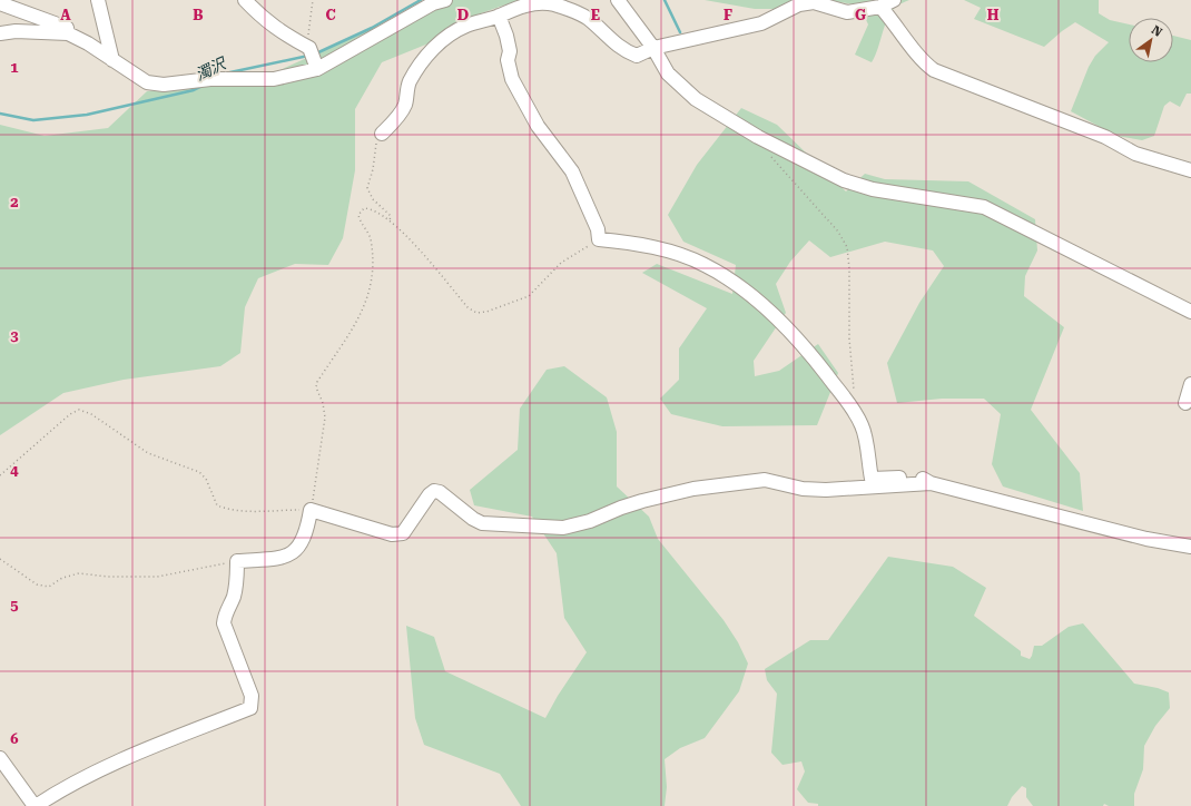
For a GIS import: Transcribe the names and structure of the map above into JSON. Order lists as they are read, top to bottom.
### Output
{
  "water": ["濁沢"],
  "north": "top right",
  "grid": {
    "columns": [
      "A",
      "B",
      "C",
      "D",
      "E",
      "F",
      "G",
      "H"
    ],
    "rows": [
      "1",
      "2",
      "3",
      "4",
      "5",
      "6"
    ]
  }
}
